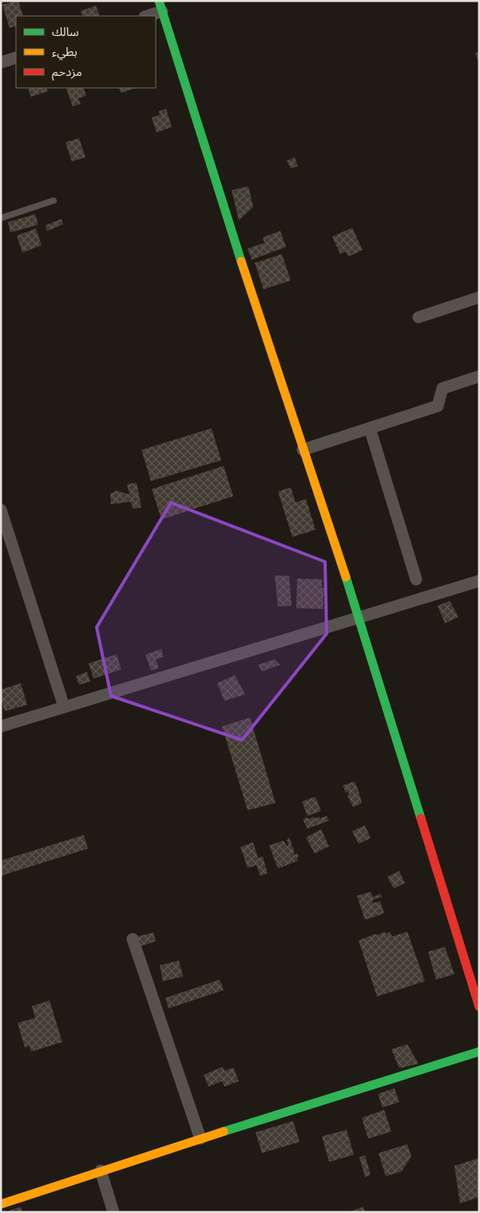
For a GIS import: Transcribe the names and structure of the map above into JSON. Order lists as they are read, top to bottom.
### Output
{
  "legend": ["سالك", "بطيء", "مزدحم"]
}
